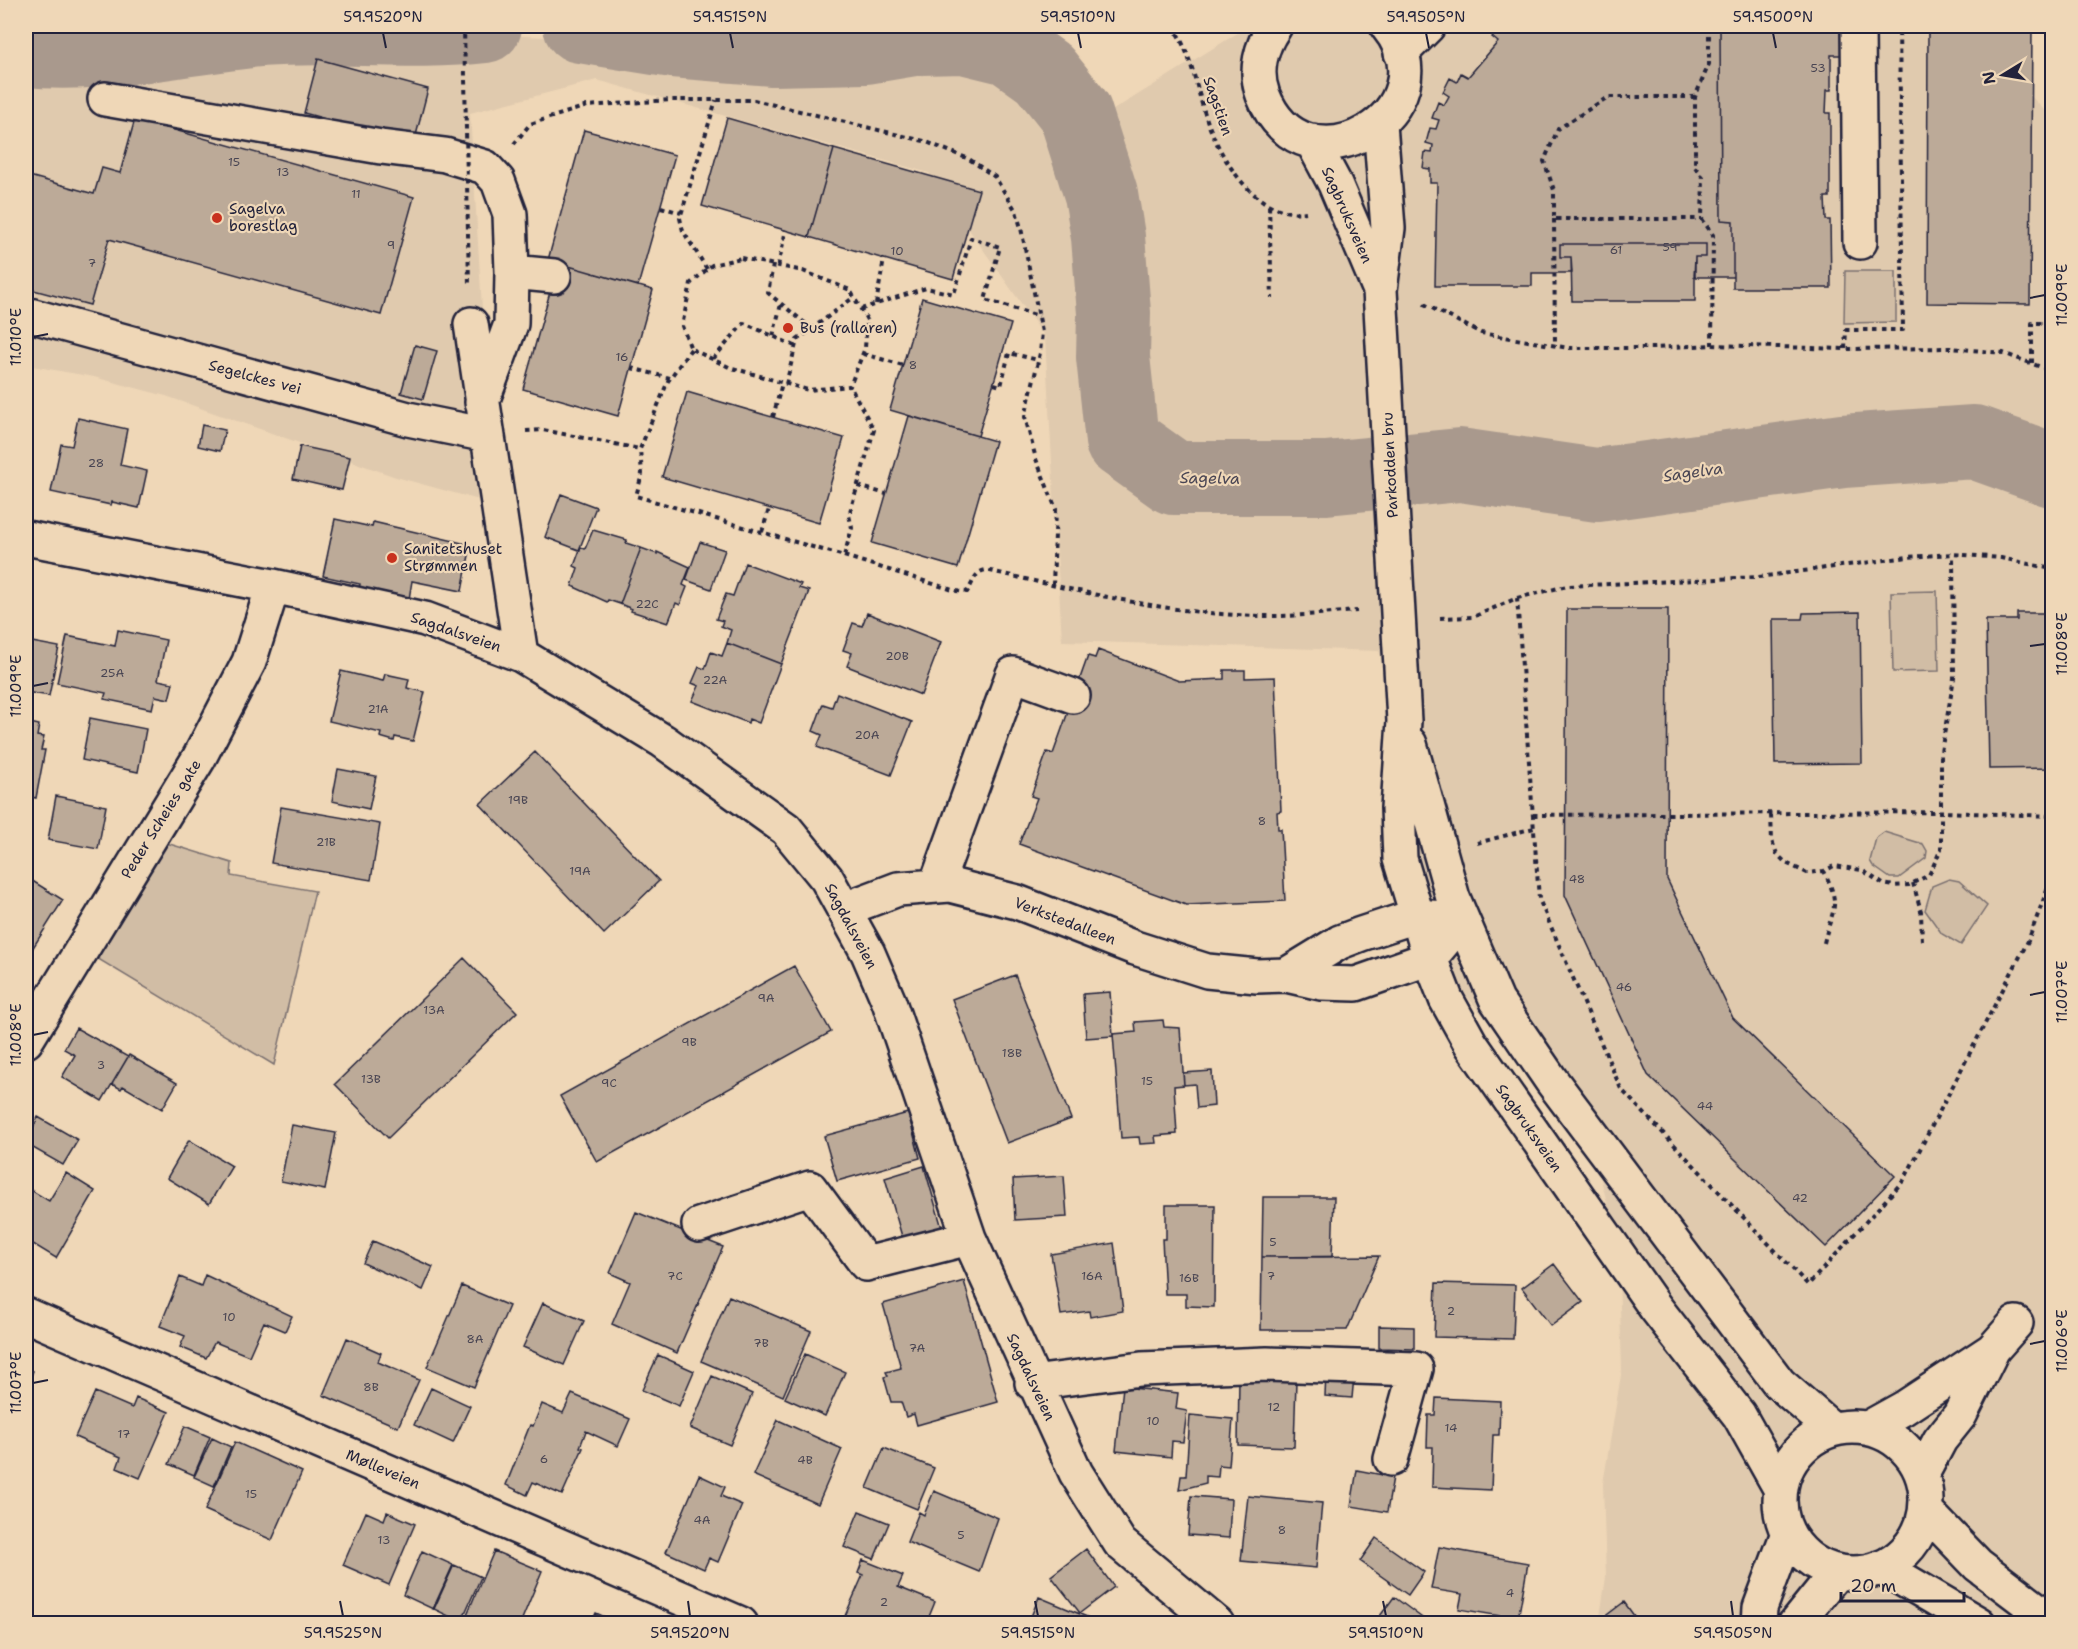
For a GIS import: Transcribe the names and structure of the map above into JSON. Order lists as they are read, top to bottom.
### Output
{
  "streets": {
    "street": [
      "Sagbruksveien",
      "Segelckes vei",
      "Parkodden bru",
      "Sagdalsveien",
      "Peder Scheies gate",
      "Verkstedalleen",
      "Mølleveien"
    ],
    "path": ["Sagstien"]
  },
  "crossings": [
    ["Sagbruksveien", "Parkodden bru"],
    ["Sagbruksveien", "Verkstedalleen"],
    ["Sagdalsveien", "Peder Scheies gate"],
    ["Sagdalsveien", "Verkstedalleen"]
  ],
  "water": ["Sagelva"],
  "places": ["Sagelva borestlag", "Bus (rallaren)", "Sanitetshuset Strømmen"],
  "house_numbers": [
    "53",
    "15",
    "13",
    "11",
    "9",
    "59",
    "61",
    "10",
    "7",
    "16",
    "8",
    "28",
    "22C",
    "20B",
    "25A",
    "22A",
    "21A",
    "20A",
    "19B",
    "8",
    "21B",
    "19A",
    "48",
    "46",
    "9A",
    "13A",
    "9B",
    "18B",
    "3",
    "13B",
    "15",
    "9C",
    "44",
    "42",
    "5",
    "7C",
    "16A",
    "7",
    "16B",
    "2",
    "10",
    "8A",
    "7B",
    "7A",
    "8B",
    "12",
    "10",
    "14",
    "17",
    "6",
    "4B",
    "15",
    "4A",
    "8",
    "5",
    "13",
    "4",
    "2"
  ],
  "scale_bar": "20 m",
  "north": "left",
  "coordinates": [
    "59.9520°N",
    "59.9515°N",
    "59.9510°N",
    "59.9505°N",
    "59.9500°N",
    "11.009°E",
    "11.010°E",
    "11.008°E",
    "11.007°E",
    "11.006°E",
    "59.9525°N"
  ]
}
